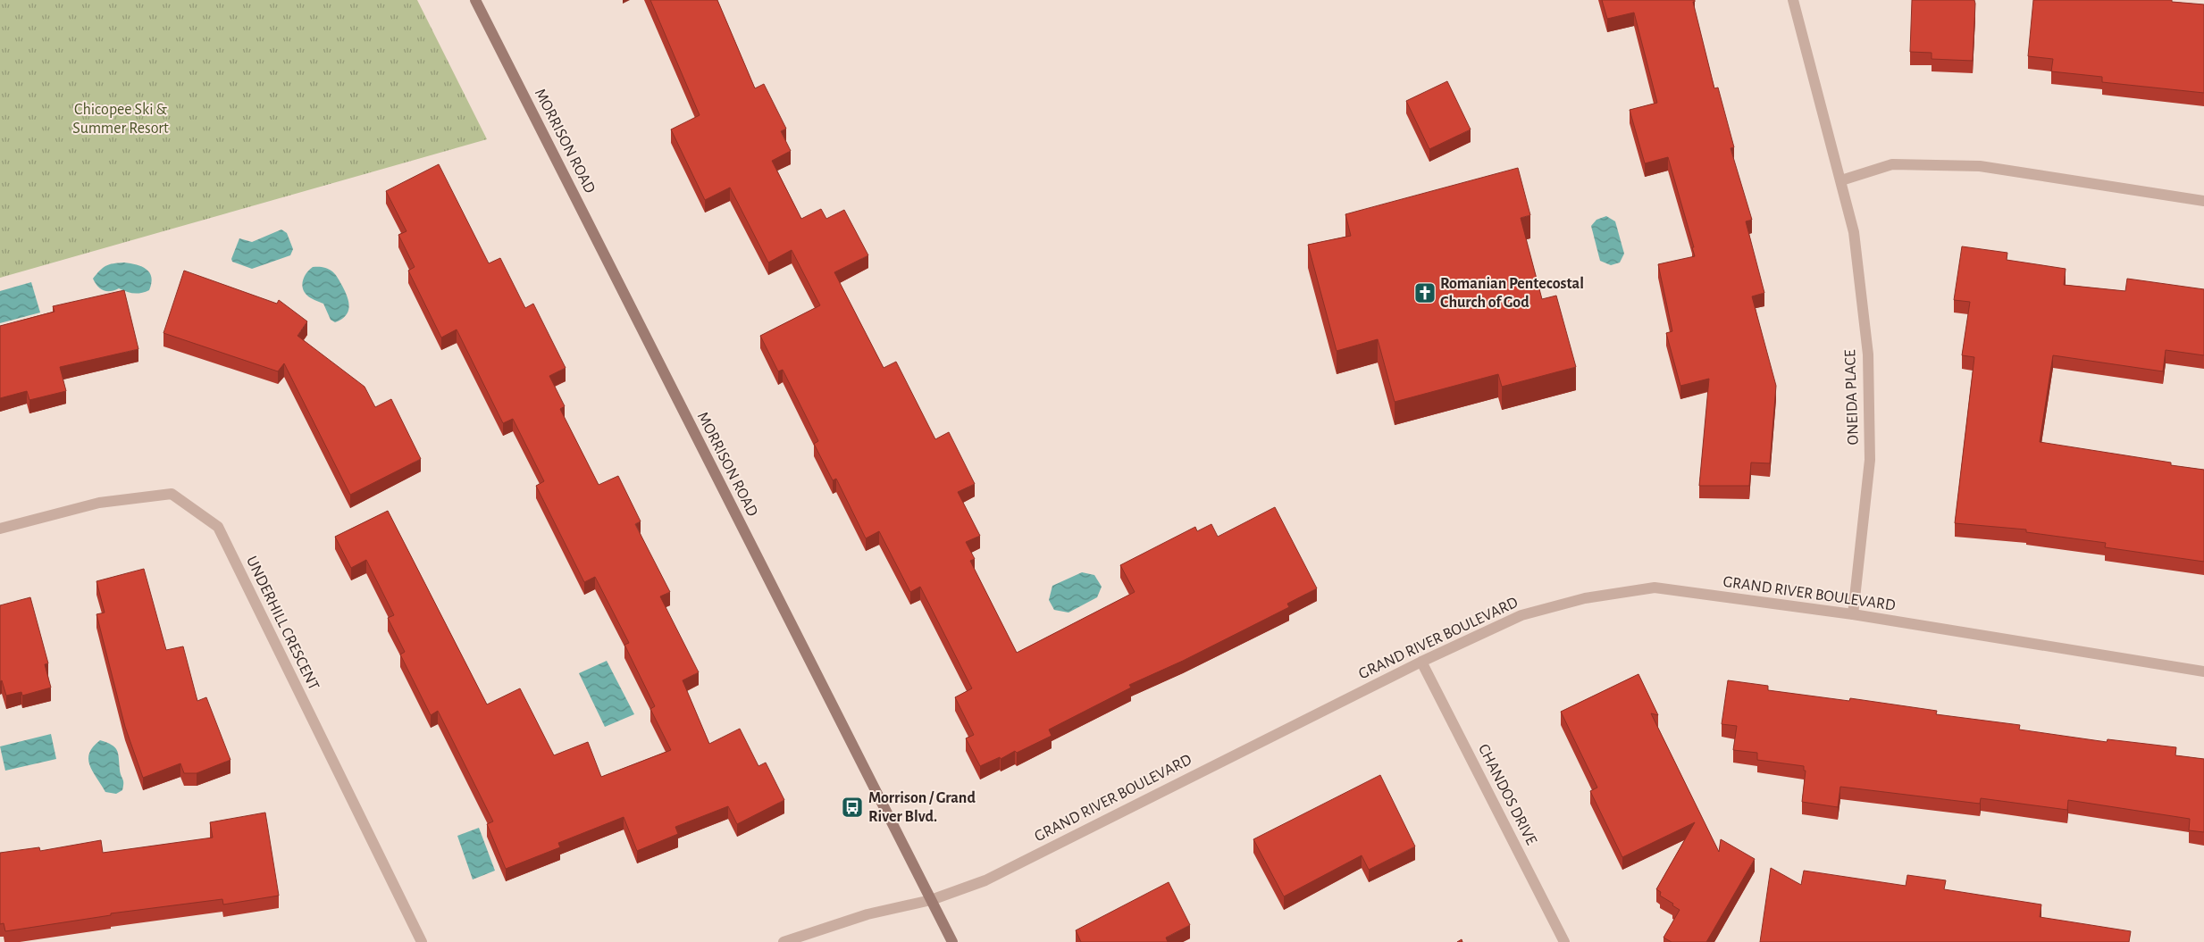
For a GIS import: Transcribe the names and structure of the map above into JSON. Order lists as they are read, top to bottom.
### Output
{
  "streets": {
    "street": [
      "MORRISON ROAD",
      "ONEIDA PLACE",
      "GRAND RIVER BOULEVARD",
      "UNDERHILL CRESCENT",
      "CHANDOS DRIVE"
    ]
  },
  "crossings": [
    ["MORRISON ROAD", "GRAND RIVER BOULEVARD"],
    ["ONEIDA PLACE", "GRAND RIVER BOULEVARD"],
    ["GRAND RIVER BOULEVARD", "CHANDOS DRIVE"]
  ],
  "parks": ["Chicopee Ski & Summer Resort"],
  "places": {
    "church": ["Romanian Pentecostal Church of God"],
    "bus stop": ["Morrison / Grand River Blvd."]
  }
}
